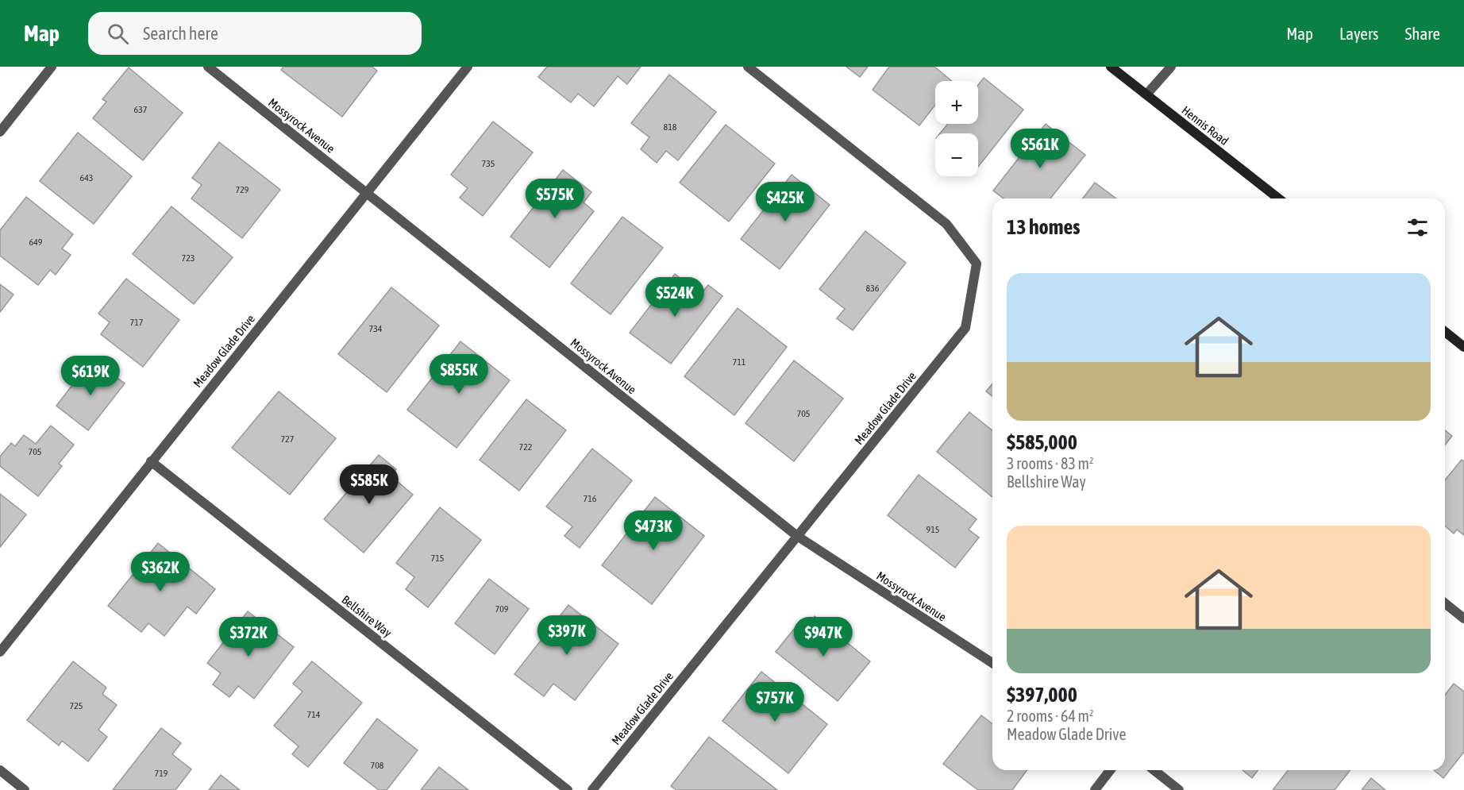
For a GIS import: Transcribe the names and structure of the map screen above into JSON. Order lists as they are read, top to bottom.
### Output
{
  "streets": {
    "street": [
      "Mossyrock Avenue",
      "Hennis Road",
      "Meadow Glade Drive",
      "Bellshire Way"
    ]
  },
  "crossings": [
    ["Mossyrock Avenue", "Meadow Glade Drive"],
    ["Meadow Glade Drive", "Bellshire Way"]
  ],
  "house_numbers": [
    "637",
    "818",
    "735",
    "643",
    "729",
    "649",
    "723",
    "836",
    "717",
    "734",
    "711",
    "705",
    "727",
    "722",
    "705",
    "716",
    "915",
    "715",
    "709",
    "725",
    "714",
    "708",
    "719"
  ],
  "page": {
    "header": "Map",
    "search": "Search here",
    "nav": ["Map", "Layers", "Share"],
    "map_buttons": ["+", "−"],
    "price": [
      "$561K",
      "$575K",
      "$425K",
      "$524K",
      "$855K",
      "$619K",
      "$585K",
      "$473K",
      "$362K",
      "$397K",
      "$372K",
      "$947K",
      "$757K"
    ],
    "heading": "13 homes",
    "list": [
      {
        "name": "$585,000",
        "note": "3 rooms · 83 m² · Bellshire Way"
      },
      {
        "name": "$397,000",
        "note": "2 rooms · 64 m² · Meadow Glade Drive"
      }
    ]
  }
}
